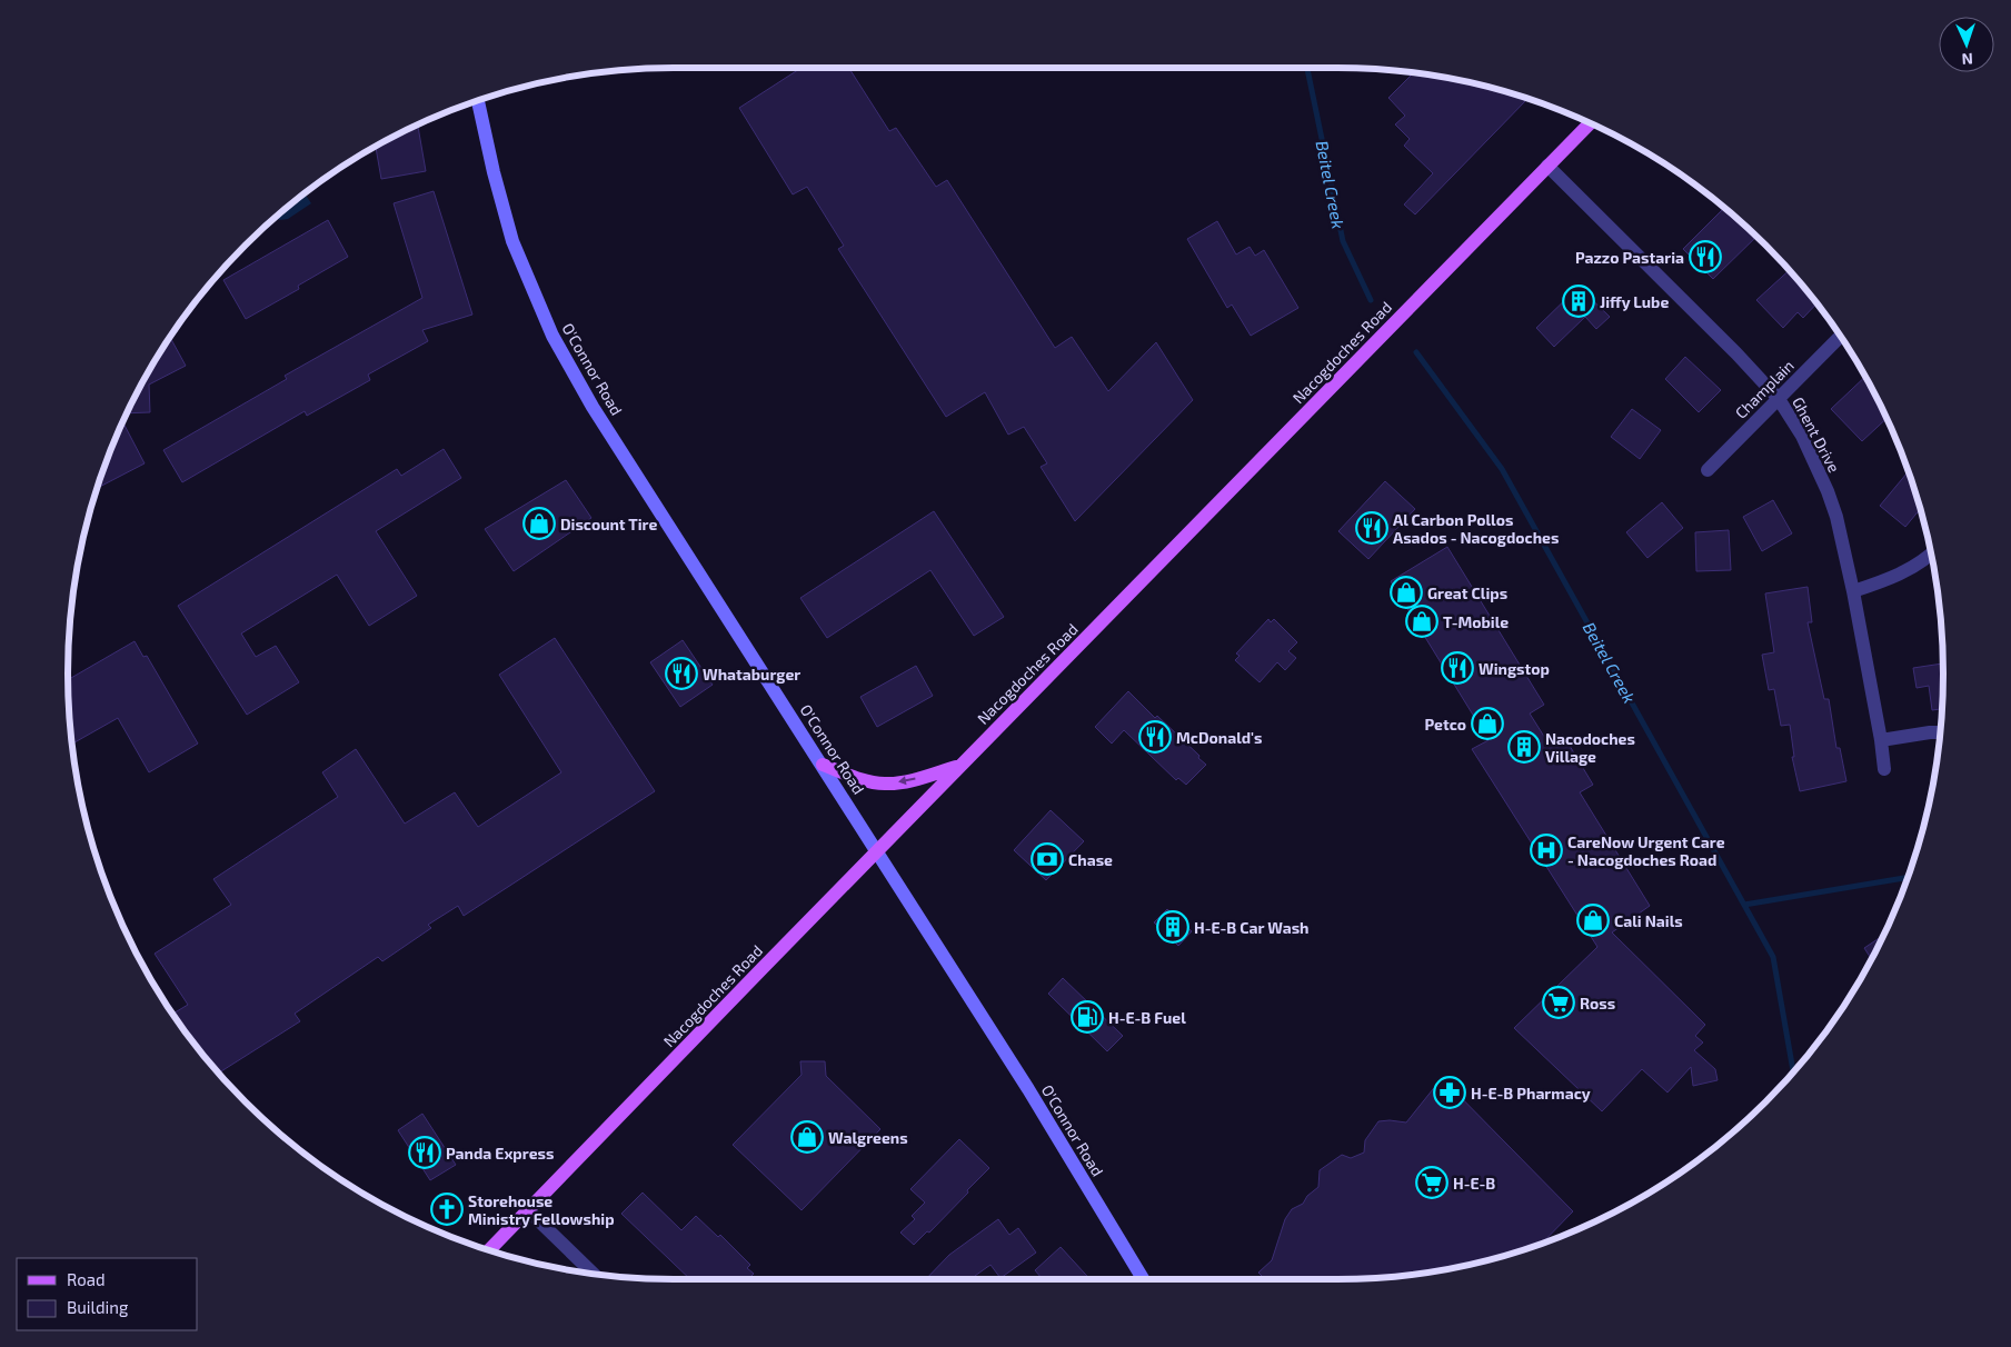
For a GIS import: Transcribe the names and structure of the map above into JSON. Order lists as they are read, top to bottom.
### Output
{
  "streets": {
    "main road": ["Nacogdoches Road", "O'Connor Road"],
    "street": ["Champlain", "Ghent Drive"]
  },
  "crossings": [
    ["Nacogdoches Road", "O'Connor Road"],
    ["Nacogdoches Road", "Ghent Drive"],
    ["Champlain", "Ghent Drive"]
  ],
  "water": ["Beitel Creek"],
  "places": {
    "restaurant": [
      "Pazzo Pastaria",
      "Al Carbon Pollos Asados - Nacogdoches",
      "Wingstop",
      "Whataburger",
      "McDonald's",
      "Panda Express"
    ],
    "building": ["Jiffy Lube", "Nacodoches Village", "H-E-B Car Wash"],
    "shop": [
      "Discount Tire",
      "Great Clips",
      "T-Mobile",
      "Petco",
      "Cali Nails",
      "Walgreens"
    ],
    "hospital": ["CareNow Urgent Care - Nacogdoches Road"],
    "bank": ["Chase"],
    "supermarket": ["Ross", "H-E-B"],
    "fuel station": ["H-E-B Fuel"],
    "pharmacy": ["H-E-B Pharmacy"],
    "church": ["Storehouse Ministry Fellowship"]
  },
  "legend": ["Road", "Building"],
  "north": "bottom"
}
